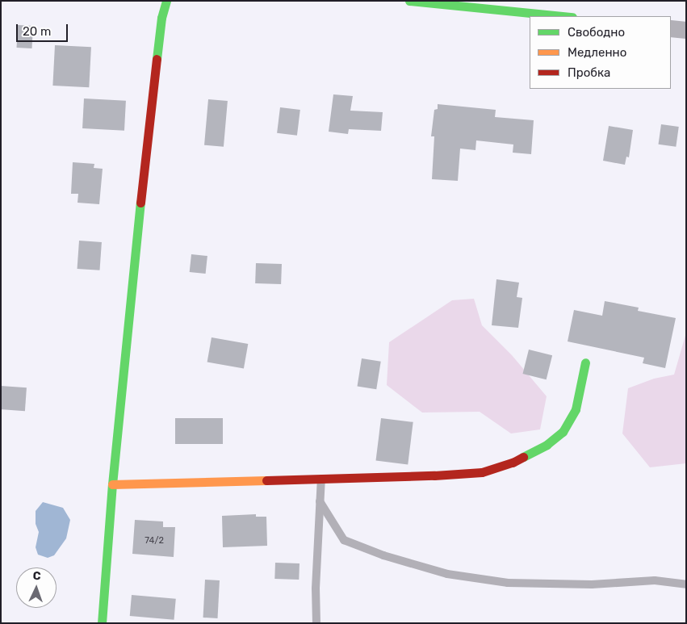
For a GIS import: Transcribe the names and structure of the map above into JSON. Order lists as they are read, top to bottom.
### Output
{
  "house_numbers": ["74/2"],
  "legend": ["Свободно", "Медленно", "Пробка"],
  "scale_bar": "20 m",
  "north": "top"
}
